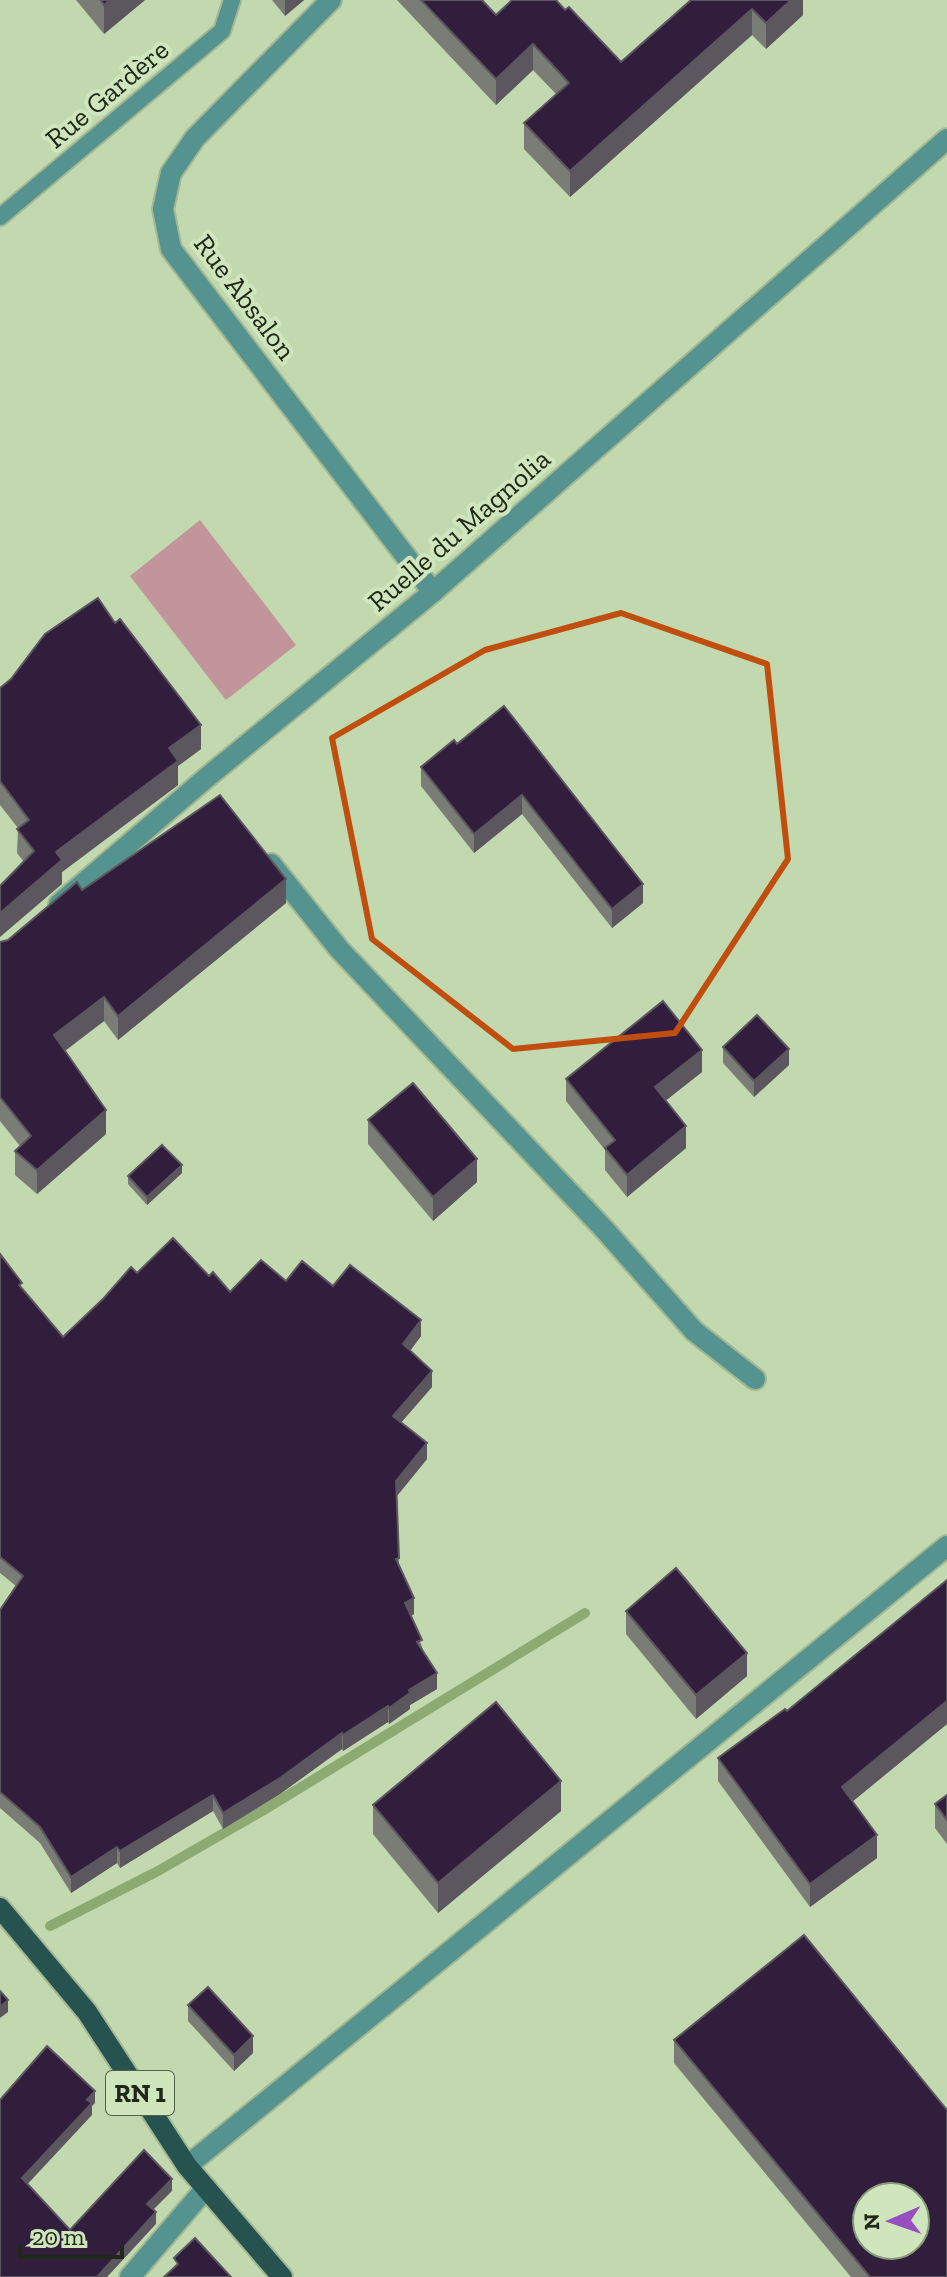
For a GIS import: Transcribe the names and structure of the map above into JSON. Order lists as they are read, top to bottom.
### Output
{
  "streets": {
    "main road": ["RN 1"],
    "street": ["Rue Absalon", "Ruelle du Magnolia"],
    "lane": ["Rue Gardère"]
  },
  "crossings": [
    ["Rue Absalon", "Ruelle du Magnolia"]
  ],
  "scale_bar": "20 m",
  "north": "left"
}
